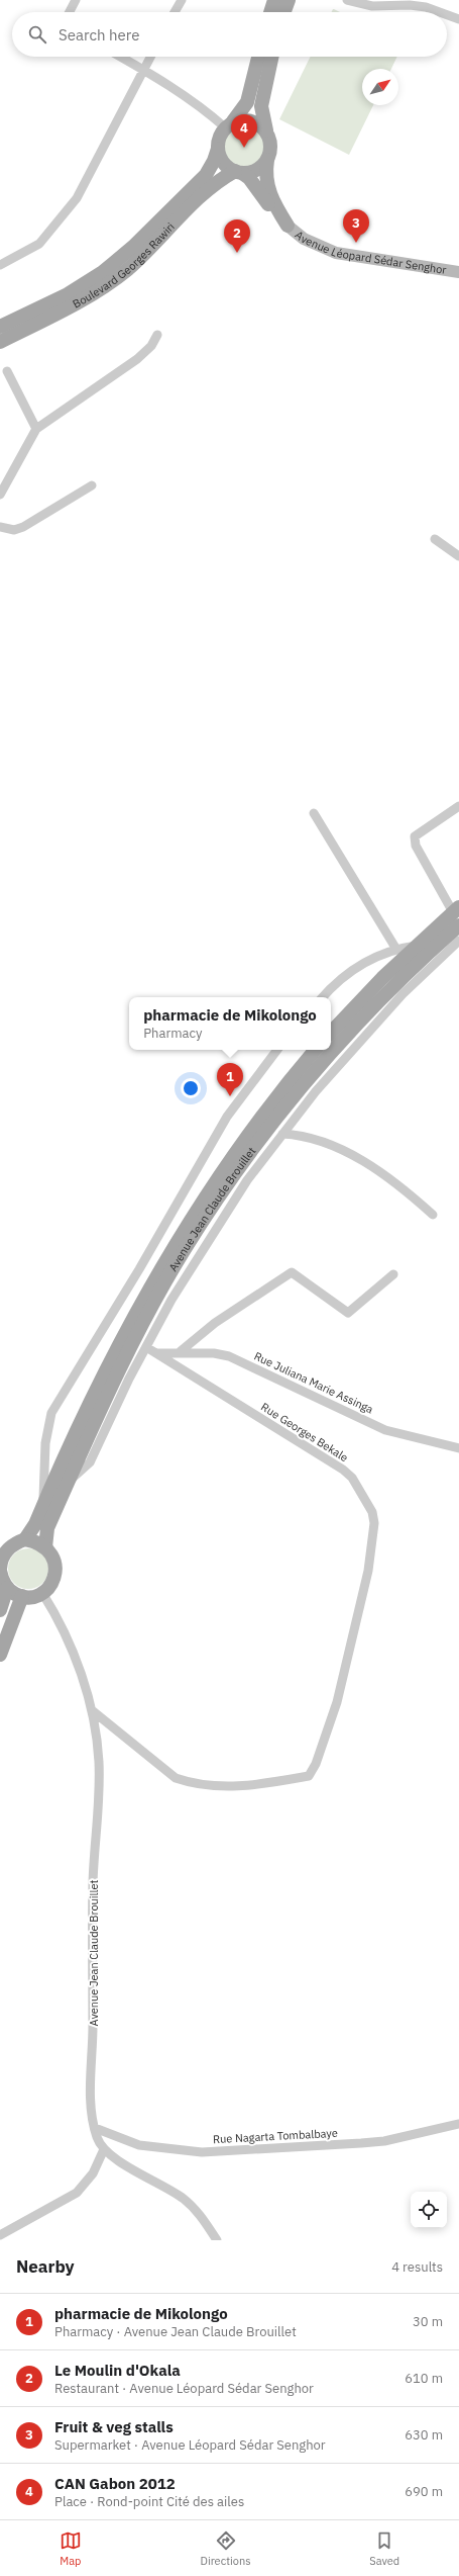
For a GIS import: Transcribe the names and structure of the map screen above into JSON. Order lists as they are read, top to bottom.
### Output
{
  "streets": {
    "main road": ["Boulevard Georges Rawiri", "Avenue Jean Claude Brouillet"],
    "street": [
      "Avenue Léopard Sédar Senghor",
      "Rue Juliana Marie Assinga",
      "Rue Georges Bekale",
      "Rue Nagarta Tombalbaye"
    ]
  },
  "crossings": [
    ["Avenue Jean Claude Brouillet", "Rue Georges Bekale"],
    ["Avenue Jean Claude Brouillet", "Rue Nagarta Tombalbaye"],
    ["Rue Juliana Marie Assinga", "Rue Georges Bekale"]
  ],
  "north": "top right",
  "page": {
    "search": "Search here",
    "pins": [
      "4",
      "3",
      "2",
      "1"
    ],
    "popup": ["pharmacie de Mikolongo", "Pharmacy"],
    "heading": ["Nearby", "4 results"],
    "list": [
      {
        "mark": "1",
        "name": "pharmacie de Mikolongo",
        "note": "Pharmacy · Avenue Jean Claude Brouillet",
        "value": "30 m"
      },
      {
        "mark": "2",
        "name": "Le Moulin d'Okala",
        "note": "Restaurant · Avenue Léopard Sédar Senghor",
        "value": "610 m"
      },
      {
        "mark": "3",
        "name": "Fruit & veg stalls",
        "note": "Supermarket · Avenue Léopard Sédar Senghor",
        "value": "630 m"
      },
      {
        "mark": "4",
        "name": "CAN Gabon 2012",
        "note": "Place · Rond-point Cité des ailes",
        "value": "690 m"
      }
    ],
    "nav": ["Map", "Directions", "Saved"]
  }
}
